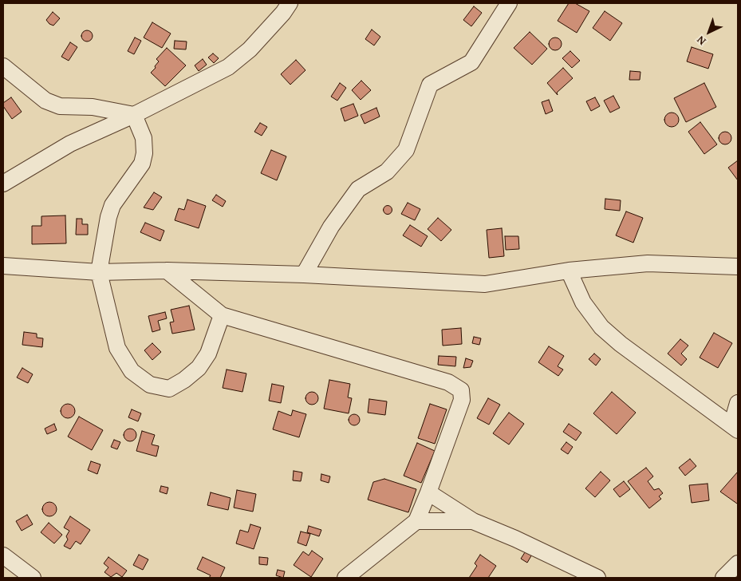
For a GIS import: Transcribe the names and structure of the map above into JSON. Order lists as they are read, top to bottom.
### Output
{
  "north": "bottom left"
}
